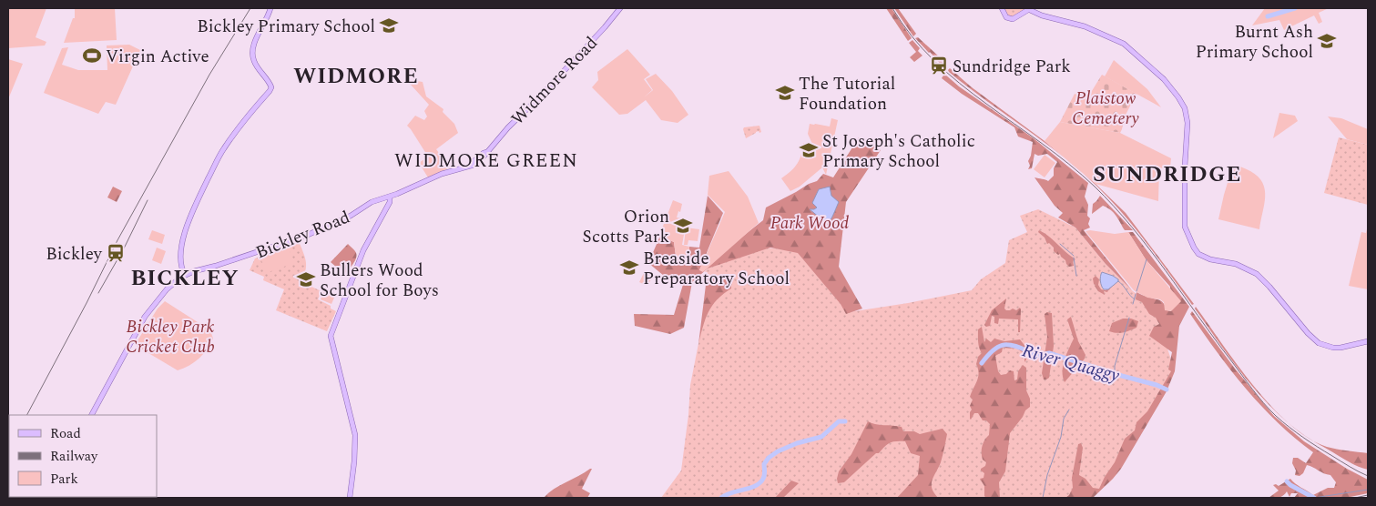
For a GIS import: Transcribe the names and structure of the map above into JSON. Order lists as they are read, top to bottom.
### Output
{
  "streets": {
    "main road": ["Widmore Road", "Bickley Road"]
  },
  "crossings": [
    ["Widmore Road", "Bickley Road"]
  ],
  "districts": [
    "WIDMORE",
    "WIDMORE GREEN",
    "SUNDRIDGE",
    "BICKLEY"
  ],
  "water": ["River Quaggy"],
  "parks": ["Plaistow Cemetery", "Park Wood", "Bickley Park Cricket Club"],
  "places": {
    "school or university": [
      "Bickley Primary School",
      "Burnt Ash Primary School",
      "The Tutorial Foundation",
      "St Joseph's Catholic Primary School",
      "Orion Scotts Park",
      "Breaside Preparatory School",
      "Bullers Wood School for Boys"
    ],
    "sports": ["Virgin Active"],
    "station": ["Sundridge Park", "Bickley"]
  },
  "legend": ["Road", "Railway", "Park"]
}
